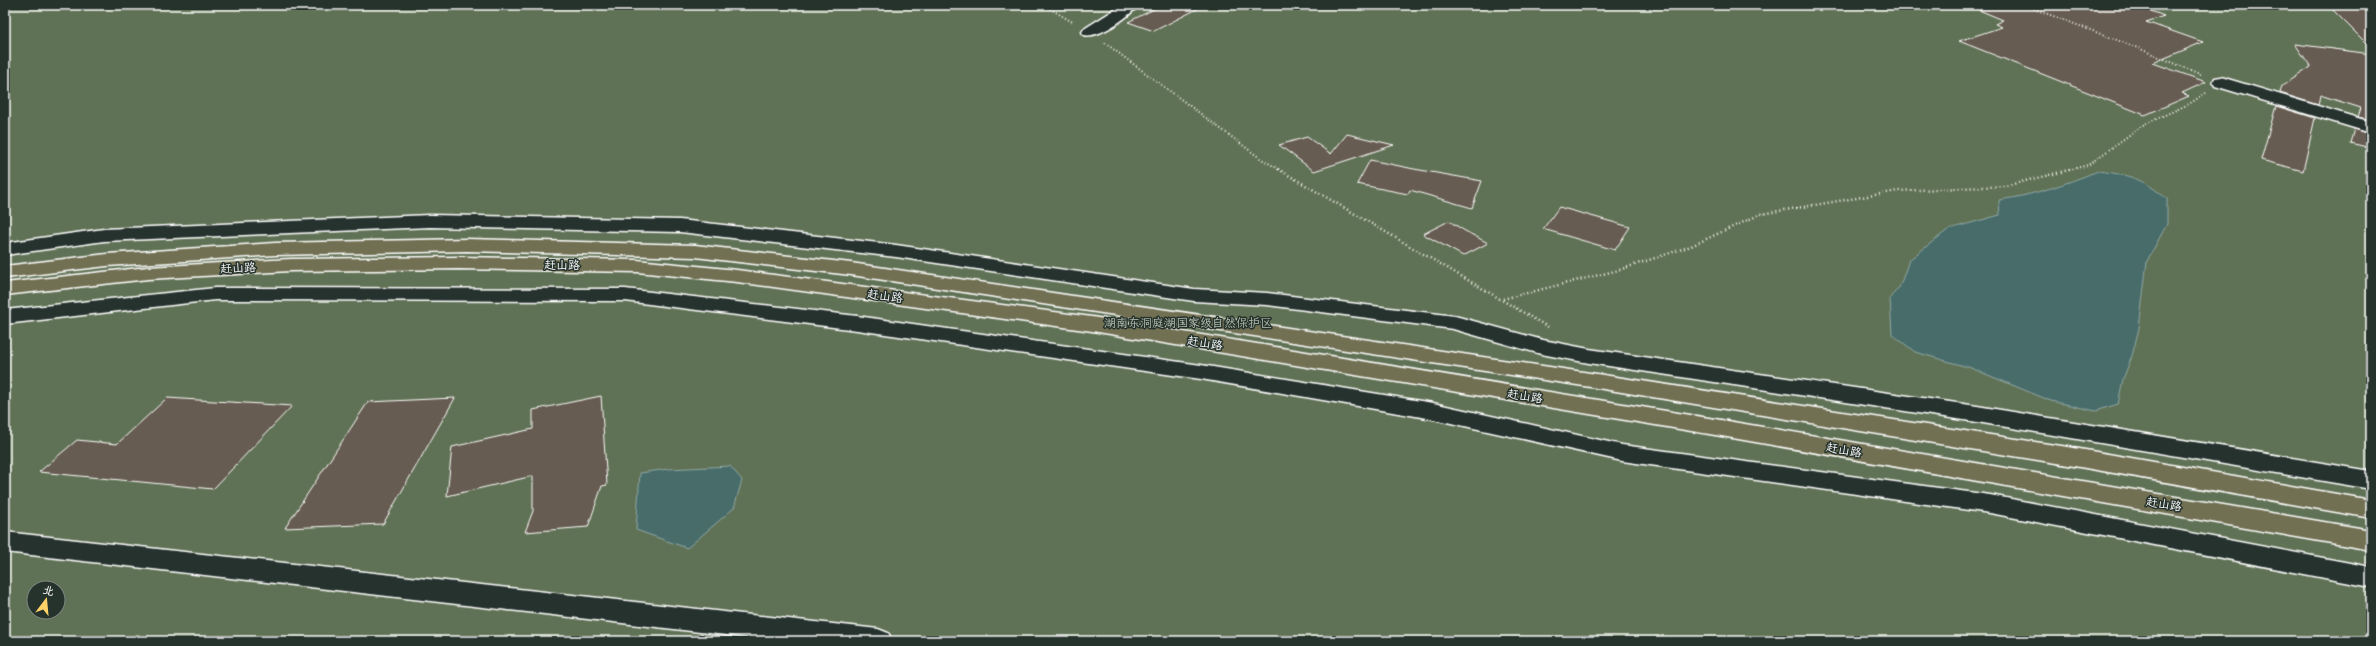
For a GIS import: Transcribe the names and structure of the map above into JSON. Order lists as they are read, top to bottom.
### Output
{
  "streets": {
    "main road": ["赶山路"]
  },
  "parks": ["湖南东洞庭湖国家级自然保护区"],
  "north": "top"
}
